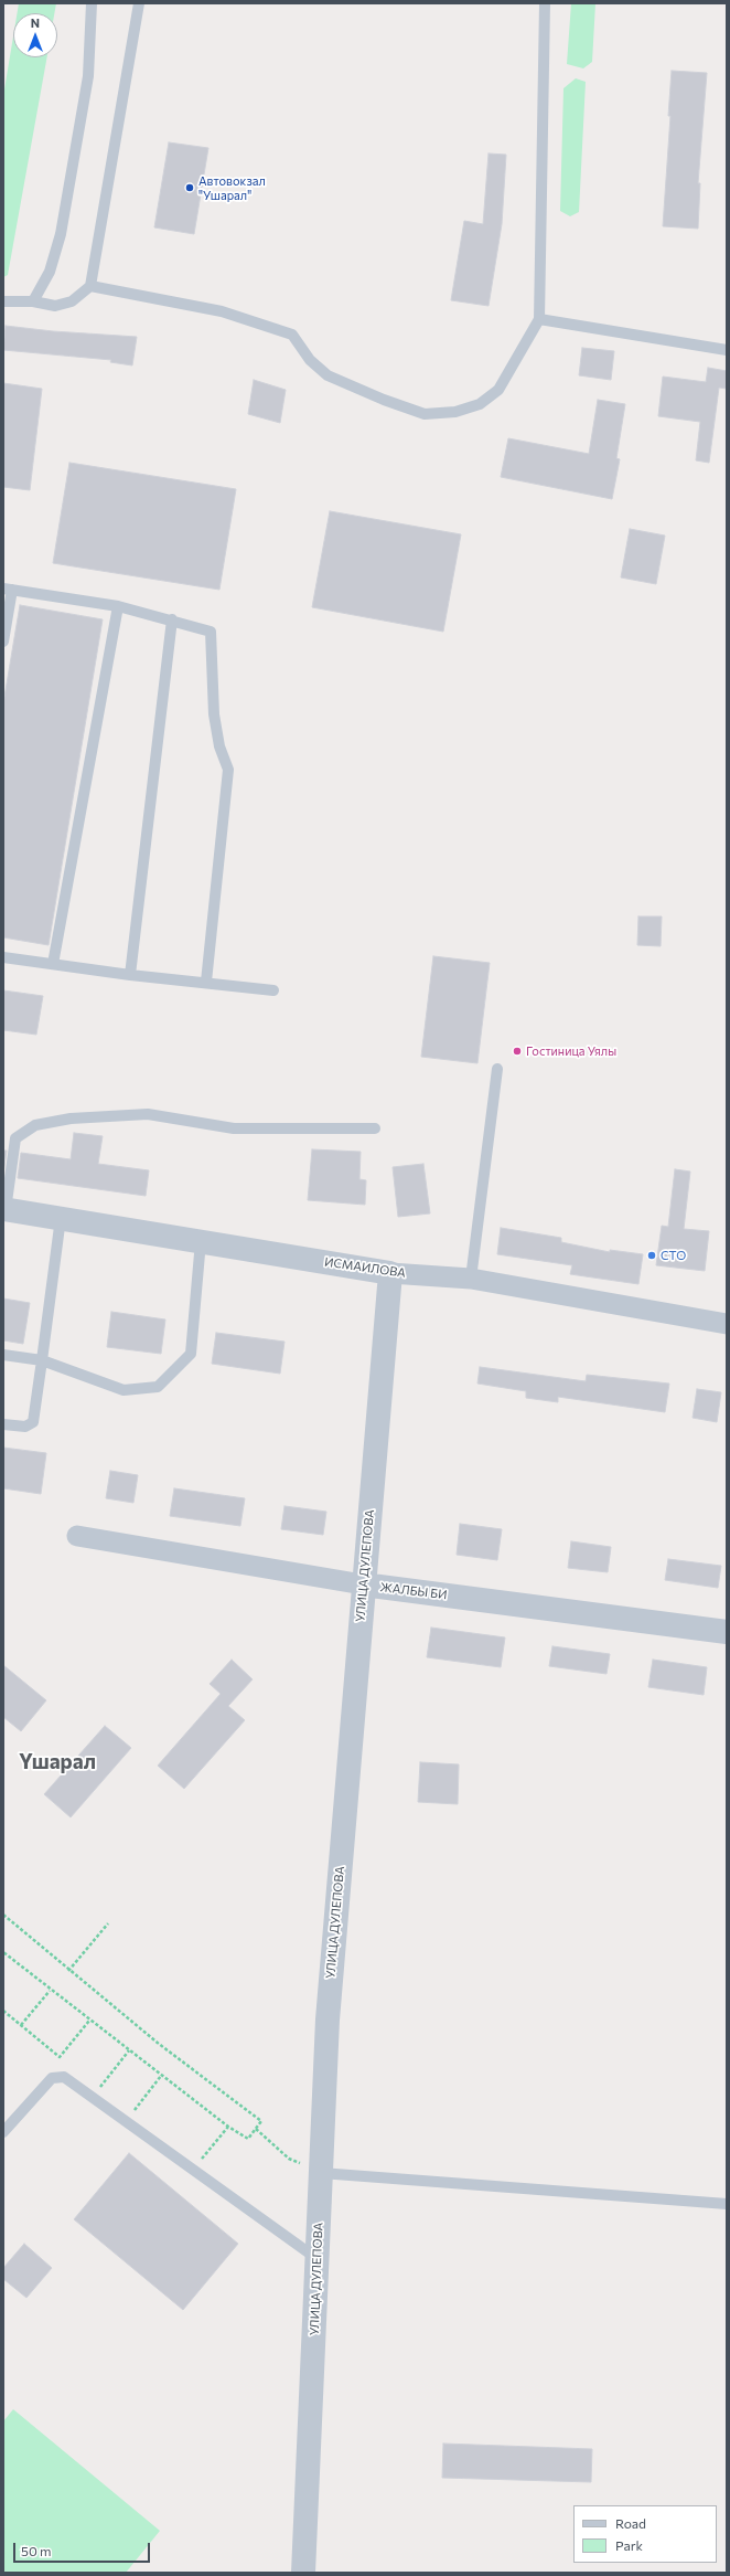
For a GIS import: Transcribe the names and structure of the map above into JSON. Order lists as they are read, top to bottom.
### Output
{
  "streets": {
    "street": ["ИСМАИЛОВА", "УЛИЦА ДУЛЕПОВА", "ЖАЛБЫ БИ"]
  },
  "crossings": [
    ["ИСМАИЛОВА", "УЛИЦА ДУЛЕПОВА"],
    ["УЛИЦА ДУЛЕПОВА", "ЖАЛБЫ БИ"]
  ],
  "districts": ["Үшарал"],
  "places": ["Автовокзал \"Ушарал\"", "Гостиница Уялы", "СТО"],
  "legend": ["Road", "Park"],
  "scale_bar": "50 m",
  "north": "top"
}
